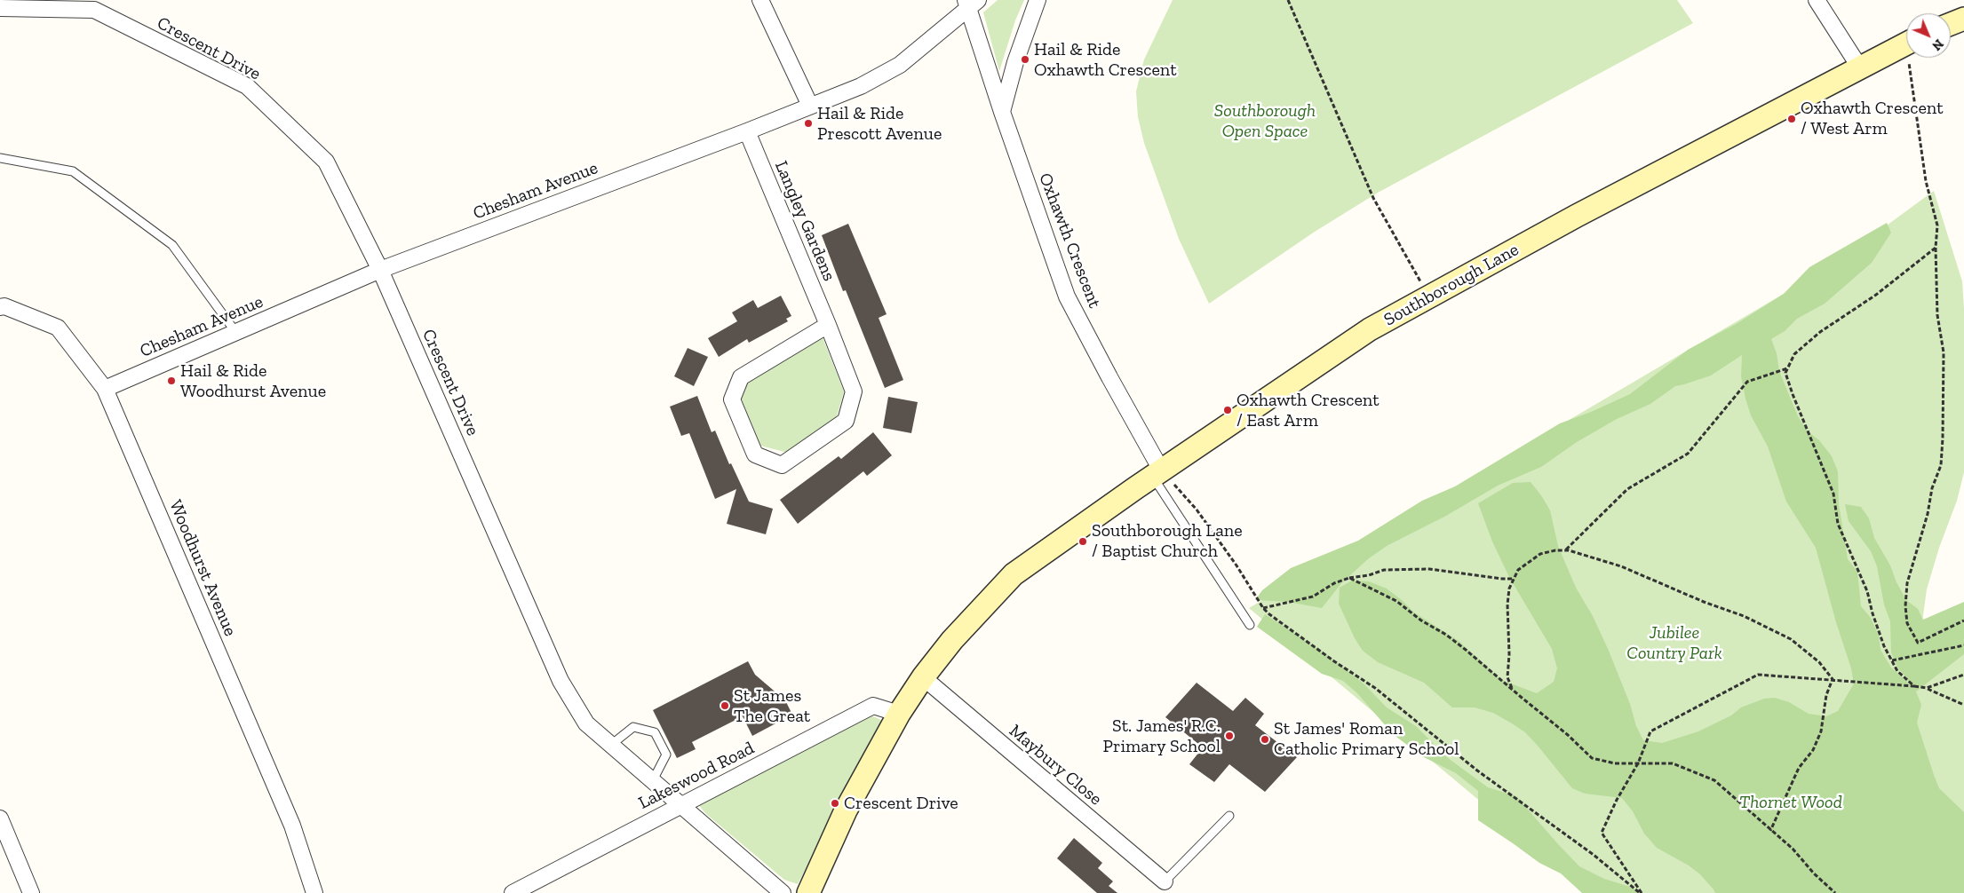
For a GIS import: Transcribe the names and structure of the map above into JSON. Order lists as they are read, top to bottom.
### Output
{
  "streets": {
    "street": [
      "Crescent Drive",
      "Chesham Avenue",
      "Langley Gardens",
      "Oxhawth Crescent",
      "Southborough Lane",
      "Woodhurst Avenue",
      "Maybury Close",
      "Lakeswood Road"
    ]
  },
  "crossings": [
    ["Crescent Drive", "Chesham Avenue"],
    ["Crescent Drive", "Lakeswood Road"],
    ["Chesham Avenue", "Langley Gardens"],
    ["Chesham Avenue", "Oxhawth Crescent"],
    ["Chesham Avenue", "Woodhurst Avenue"],
    ["Oxhawth Crescent", "Southborough Lane"],
    ["Southborough Lane", "Maybury Close"],
    ["Southborough Lane", "Lakeswood Road"]
  ],
  "parks": ["Southborough Open Space", "Jubilee Country Park", "Thornet Wood"],
  "places": [
    "Hail & Ride Oxhawth Crescent",
    "Oxhawth Crescent / West Arm",
    "Hail & Ride Prescott Avenue",
    "Hail & Ride Woodhurst Avenue",
    "Oxhawth Crescent / East Arm",
    "Southborough Lane / Baptist Church",
    "St James The Great",
    "St. James' R.C. Primary School",
    "St James' Roman Catholic Primary School",
    "Crescent Drive"
  ],
  "north": "bottom right"
}
